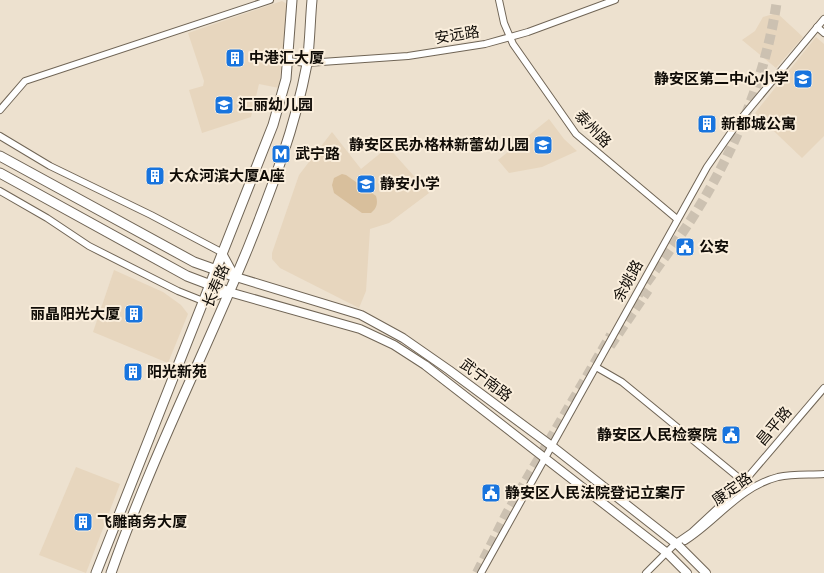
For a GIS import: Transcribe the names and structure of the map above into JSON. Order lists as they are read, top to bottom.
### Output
{
  "streets": {
    "main road": ["长寿路", "武宁南路"],
    "street": [
      "安远路",
      "泰州路",
      "余姚路",
      "昌平路",
      "康定路"
    ]
  },
  "crossings": [
    ["安远路", "泰州路"],
    ["安远路", "长寿路"],
    ["泰州路", "余姚路"],
    ["余姚路", "武宁南路"],
    ["长寿路", "武宁南路"],
    ["武宁南路", "康定路"],
    ["昌平路", "康定路"]
  ],
  "places": {
    "building": [
      "中港汇大厦",
      "新都城公寓",
      "大众河滨大厦A座",
      "丽晶阳光大厦",
      "阳光新苑",
      "飞雕商务大厦"
    ],
    "school or university": [
      "静安区第二中心小学",
      "汇丽幼儿园",
      "静安区民办格林新蕾幼儿园",
      "静安小学"
    ],
    "metro station": ["武宁路"],
    "public building": ["公安", "静安区人民检察院", "静安区人民法院登记立案厅"]
  }
}
